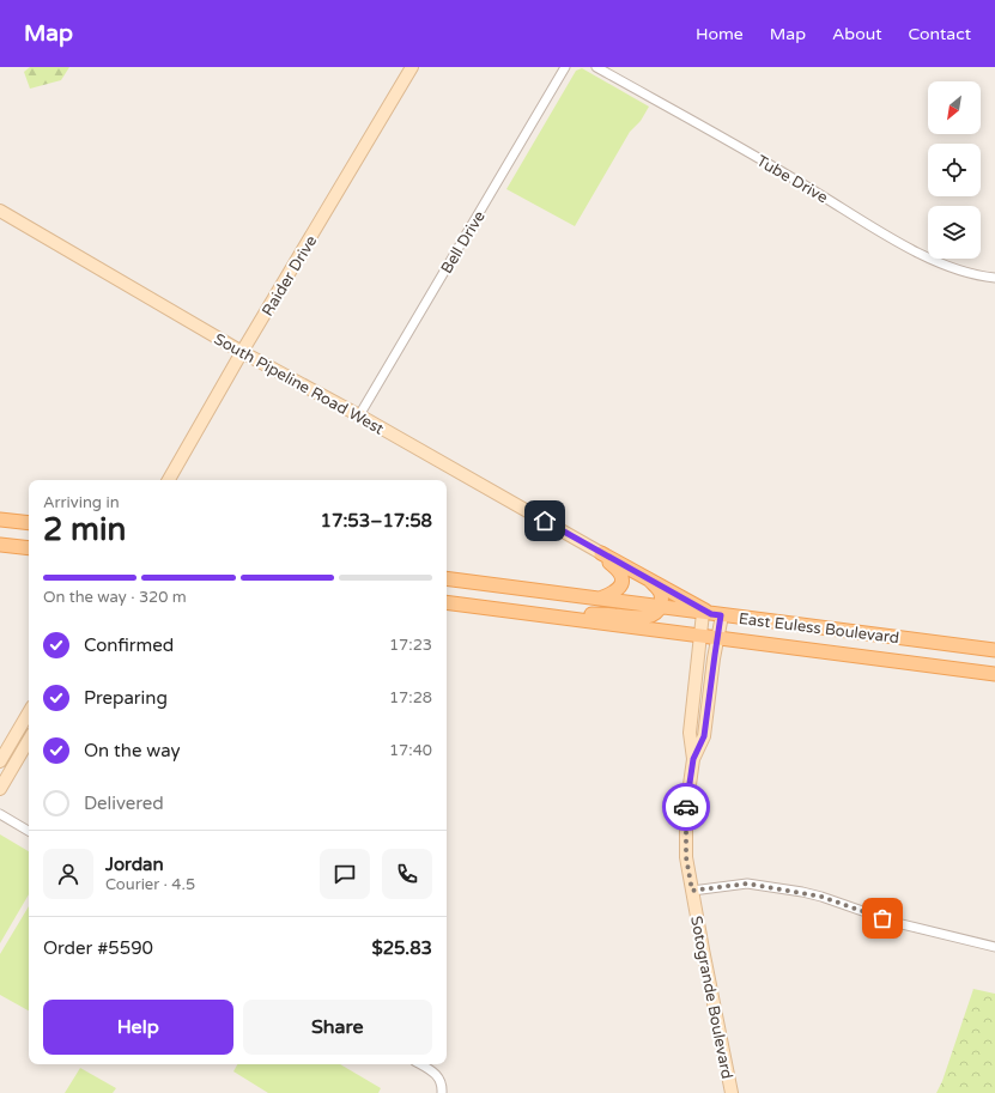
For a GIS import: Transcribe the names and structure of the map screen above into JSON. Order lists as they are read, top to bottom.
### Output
{
  "streets": {
    "main road": ["East Euless Boulevard"],
    "street": [
      "Tube Drive",
      "Bell Drive",
      "Raider Drive",
      "South Pipeline Road West",
      "Sotogrande Boulevard"
    ]
  },
  "crossings": [
    ["Bell Drive", "South Pipeline Road West"],
    ["Raider Drive", "South Pipeline Road West"],
    ["East Euless Boulevard", "Sotogrande Boulevard"]
  ],
  "north": "bottom left",
  "page": {
    "header": "Map",
    "nav": [
      "Home",
      "Map",
      "About",
      "Contact"
    ],
    "heading": ["2 min", "Arriving in", "17:53–17:58"],
    "panel": [
      "Jordan",
      "Courier · 4.5",
      "Order #5590",
      "$25.83"
    ],
    "bar": "On the way · 320 m",
    "list": [
      ["Confirmed", "17:23"],
      ["Preparing", "17:28"],
      ["On the way", "17:40"],
      "Delivered"
    ],
    "buttons": ["Help", "Share"]
  }
}
